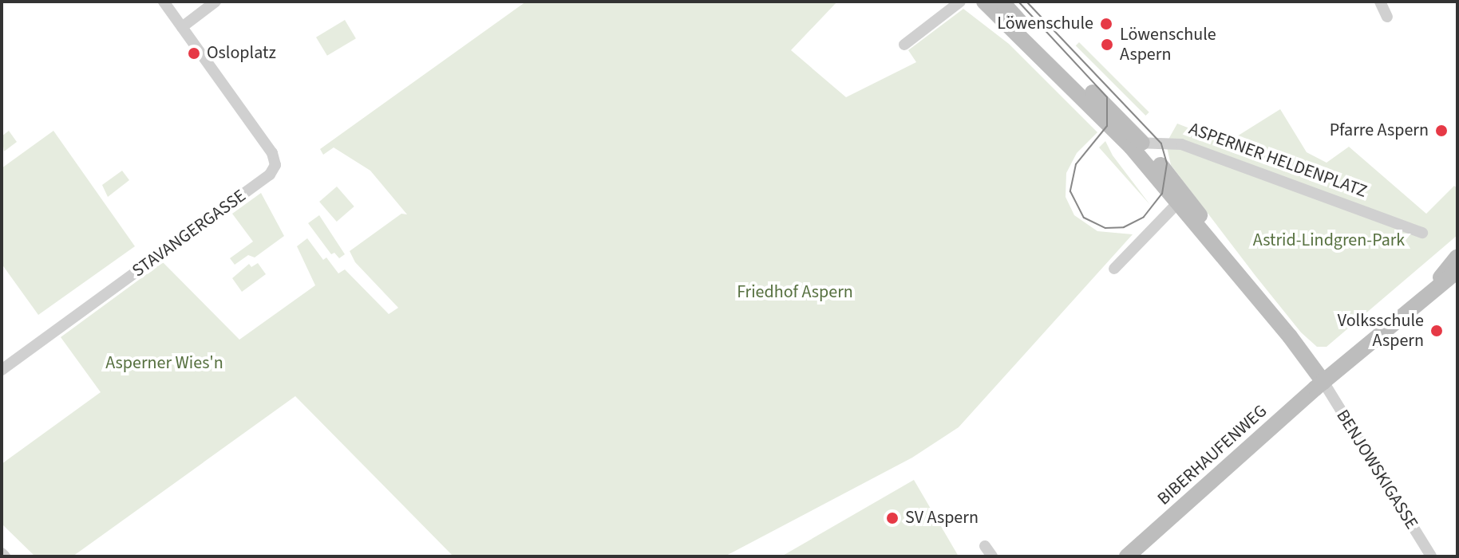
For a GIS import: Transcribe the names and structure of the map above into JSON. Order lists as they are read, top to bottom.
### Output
{
  "streets": {
    "street": [
      "ASPERNER HELDENPLATZ",
      "STAVANGERGASSE",
      "BIBERHAUFENWEG",
      "BENJOWSKIGASSE"
    ]
  },
  "crossings": [
    ["BIBERHAUFENWEG", "BENJOWSKIGASSE"]
  ],
  "parks": ["Astrid-Lindgren-Park", "Friedhof Aspern", "Asperner Wies'n"],
  "places": [
    "Löwenschule",
    "Löwenschule Aspern",
    "Osloplatz",
    "Pfarre Aspern",
    "Volksschule Aspern",
    "SV Aspern"
  ]
}
